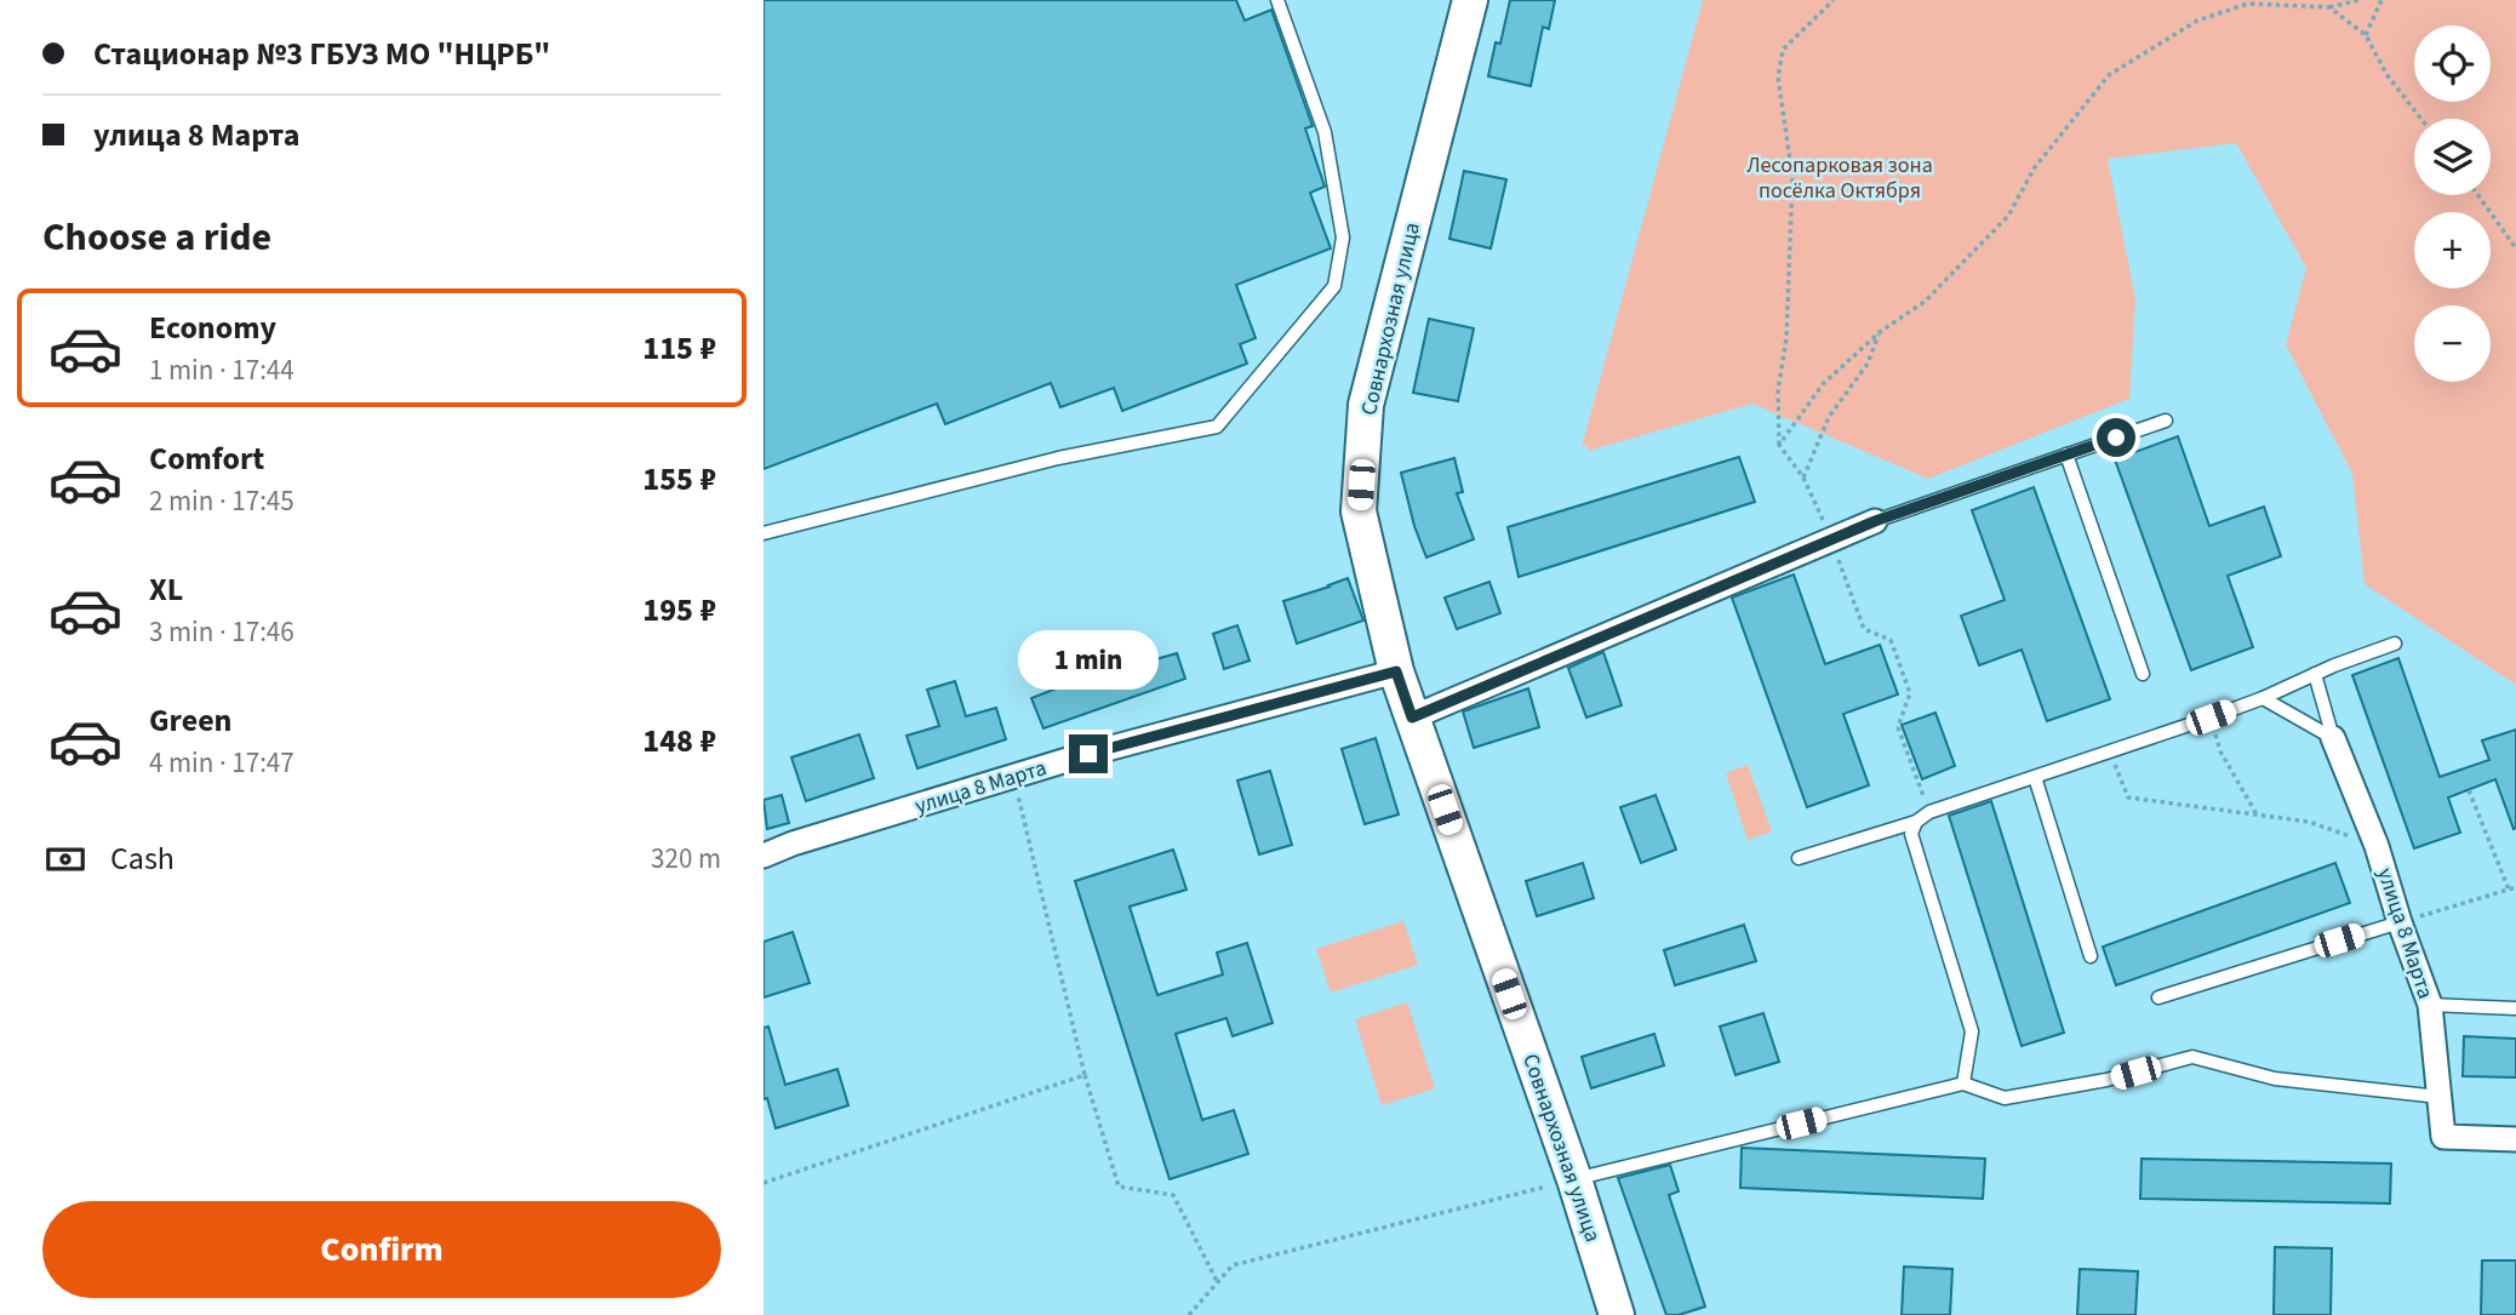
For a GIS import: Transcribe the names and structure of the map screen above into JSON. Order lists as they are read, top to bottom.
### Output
{
  "streets": {
    "street": ["Совнархозная улица", "улица 8 Марта"]
  },
  "crossings": [
    ["Совнархозная улица", "улица 8 Марта"]
  ],
  "parks": ["Лесопарковая зона посёлка Октября"],
  "page": {
    "banner": ["Стационар №3 ГБУЗ МО \"НЦРБ\"", "улица 8 Марта"],
    "map_buttons": ["+", "−"],
    "heading": "Choose a ride",
    "list": [
      {
        "name": "Economy",
        "note": "1 min · 17:44",
        "value": "115 ₽"
      },
      {
        "name": "Comfort",
        "note": "2 min · 17:45",
        "value": "155 ₽"
      },
      {
        "name": "XL",
        "note": "3 min · 17:46",
        "value": "195 ₽"
      },
      {
        "name": "Green",
        "note": "4 min · 17:47",
        "value": "148 ₽"
      }
    ],
    "bubble": "1 min",
    "pay": ["Cash", "320 m"],
    "buttons": "Confirm"
  }
}
